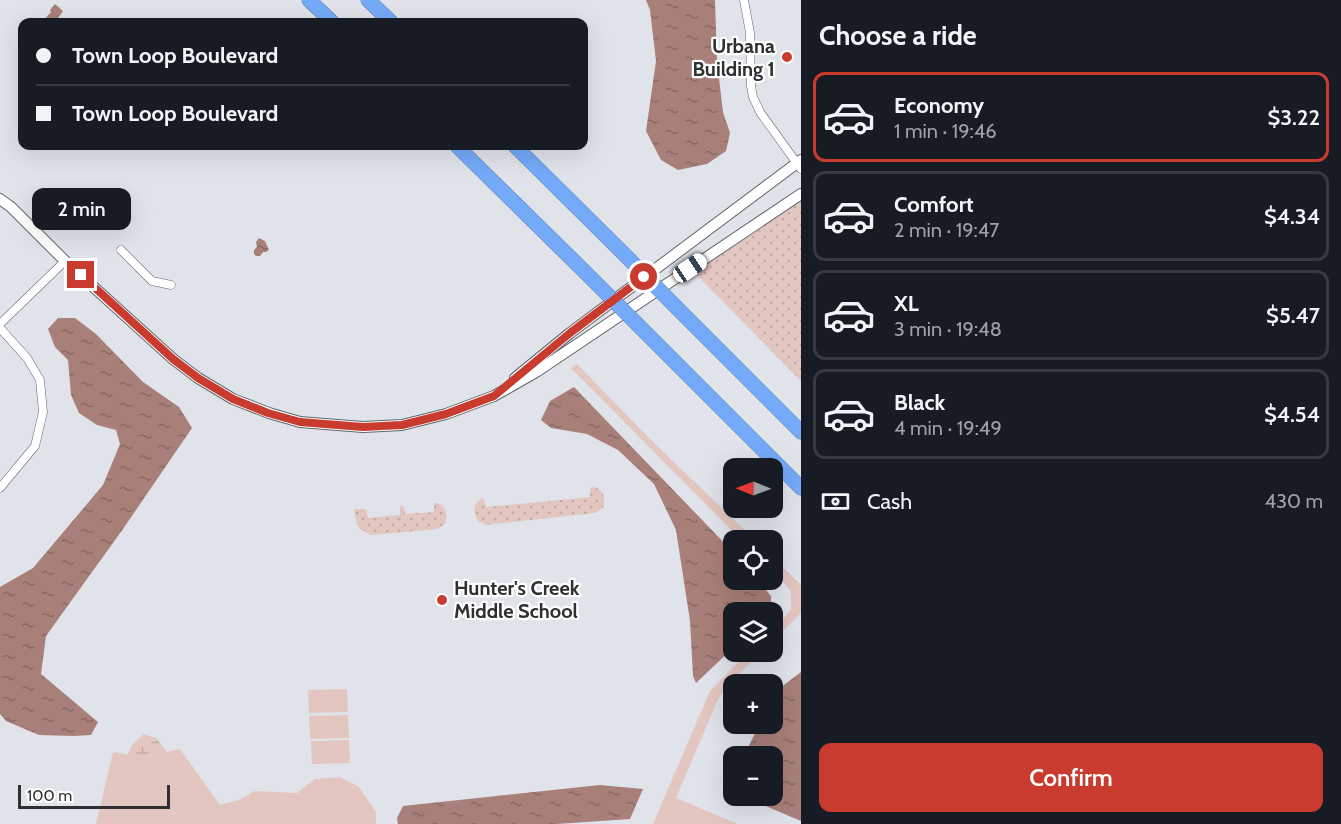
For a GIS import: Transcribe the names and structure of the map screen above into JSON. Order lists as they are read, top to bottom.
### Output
{
  "places": ["Urbana Building 1", "Hunter's Creek Middle School"],
  "scale_bar": "100 m",
  "north": "left",
  "page": {
    "heading": "Choose a ride",
    "banner": ["Town Loop Boulevard", "Town Loop Boulevard"],
    "list": [
      {
        "name": "Economy",
        "note": "1 min · 19:46",
        "value": "$3.22"
      },
      {
        "name": "Comfort",
        "note": "2 min · 19:47",
        "value": "$4.34"
      },
      {
        "name": "XL",
        "note": "3 min · 19:48",
        "value": "$5.47"
      },
      {
        "name": "Black",
        "note": "4 min · 19:49",
        "value": "$4.54"
      }
    ],
    "bubble": "2 min",
    "map_buttons": ["+", "−"],
    "pay": ["Cash", "430 m"],
    "buttons": "Confirm",
    "scale": "100 m"
  }
}
